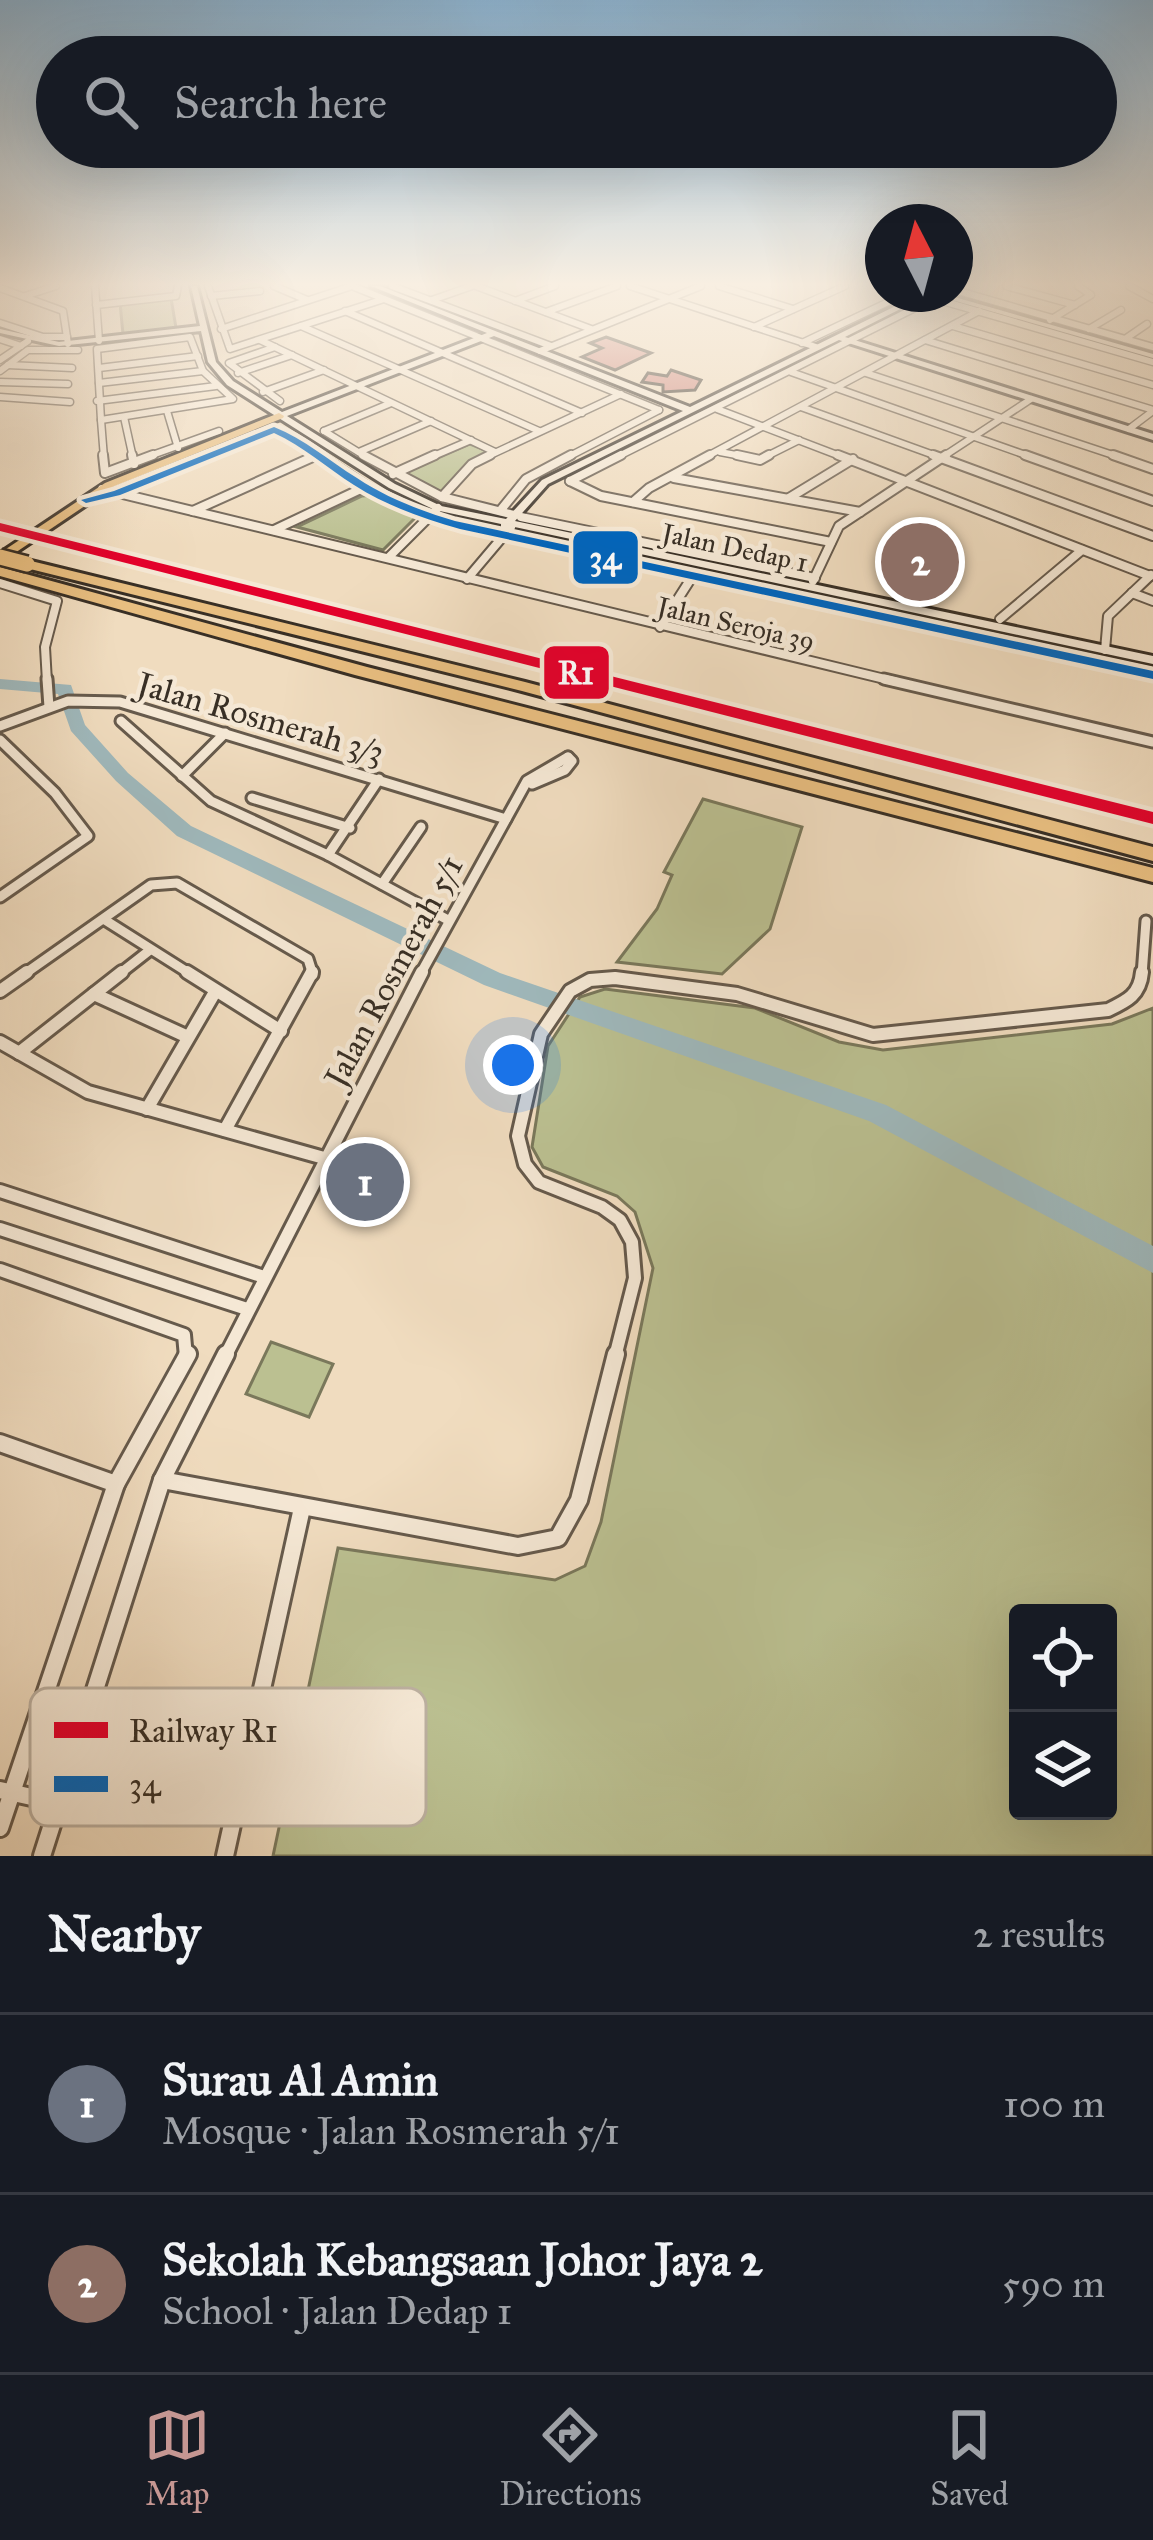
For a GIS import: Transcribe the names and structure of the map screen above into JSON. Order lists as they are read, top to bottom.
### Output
{
  "streets": {
    "main road": ["Jalan Dedap 1"],
    "street": ["Jalan Seroja 39", "Jalan Rosmerah 3/3", "Jalan Rosmerah 5/1"]
  },
  "crossings": [
    ["Jalan Rosmerah 3/3", "Jalan Rosmerah 5/1"]
  ],
  "lines": ["transit line 34", "rail line R1"],
  "legend": ["Railway R1", "34"],
  "north": "top",
  "page": {
    "search": "Search here",
    "pins": ["2", "1"],
    "heading": ["Nearby", "2 results"],
    "list": [
      {
        "mark": "1",
        "name": "Surau Al Amin",
        "note": "Mosque · Jalan Rosmerah 5/1",
        "value": "100 m"
      },
      {
        "mark": "2",
        "name": "Sekolah Kebangsaan Johor Jaya 2",
        "note": "School · Jalan Dedap 1",
        "value": "590 m"
      }
    ],
    "nav": ["Map", "Directions", "Saved"]
  }
}
